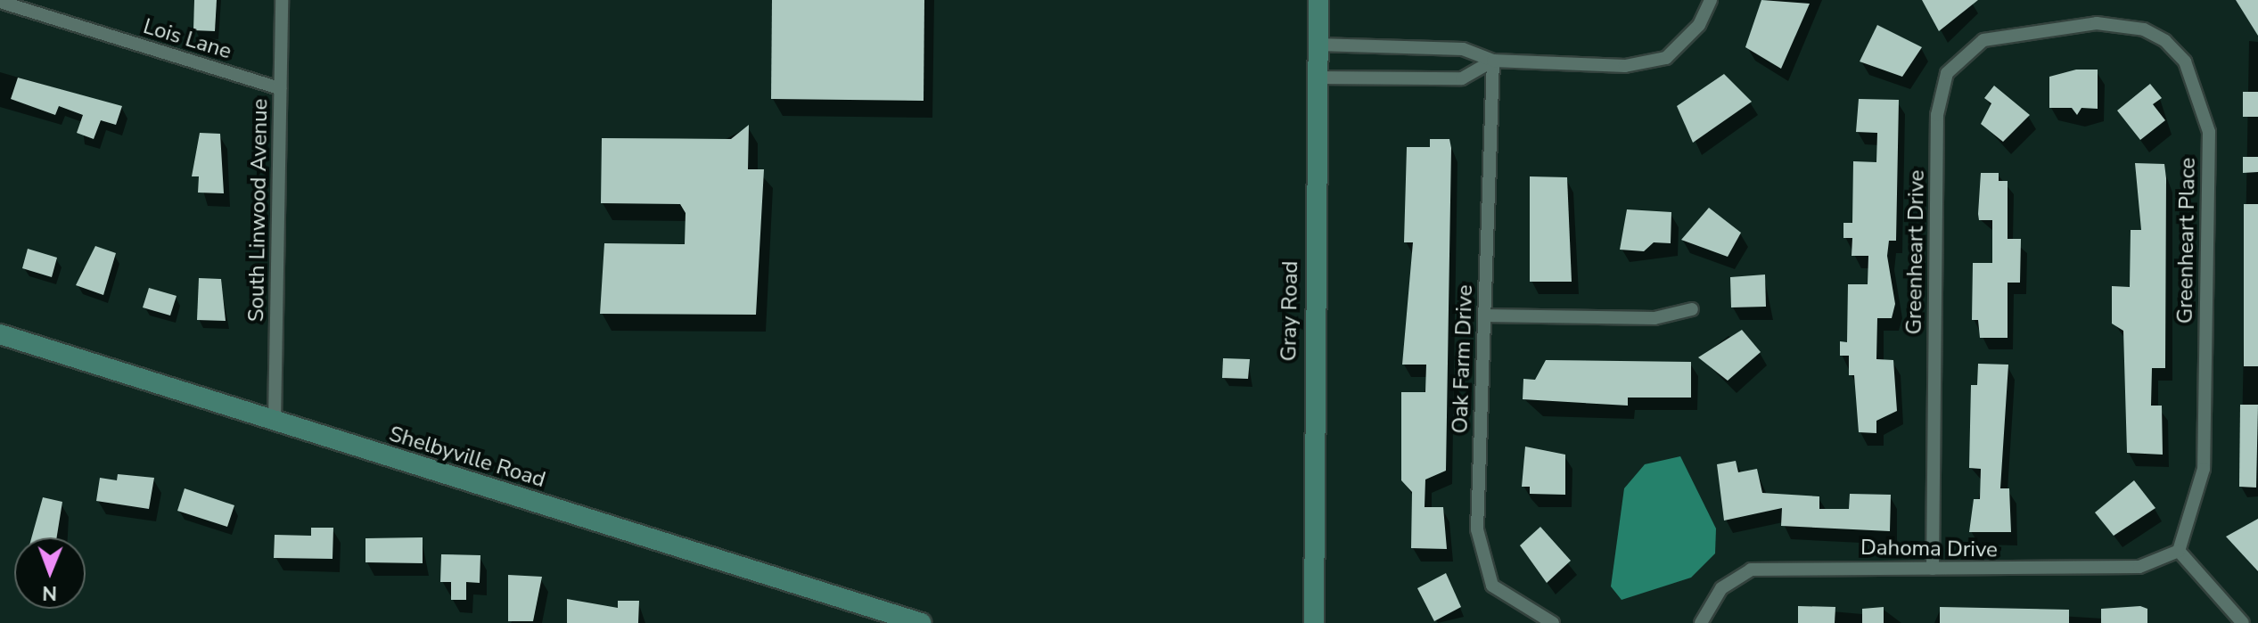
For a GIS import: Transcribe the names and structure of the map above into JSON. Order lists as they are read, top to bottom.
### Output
{
  "streets": {
    "main road": ["Gray Road", "Shelbyville Road"],
    "street": [
      "Lois Lane",
      "South Linwood Avenue",
      "Greenheart Place",
      "Greenheart Drive",
      "Oak Farm Drive",
      "Dahoma Drive"
    ]
  },
  "crossings": [
    ["Lois Lane", "South Linwood Avenue"],
    ["South Linwood Avenue", "Shelbyville Road"],
    ["Greenheart Place", "Greenheart Drive"],
    ["Greenheart Place", "Dahoma Drive"],
    ["Greenheart Drive", "Dahoma Drive"]
  ],
  "north": "bottom"
}
